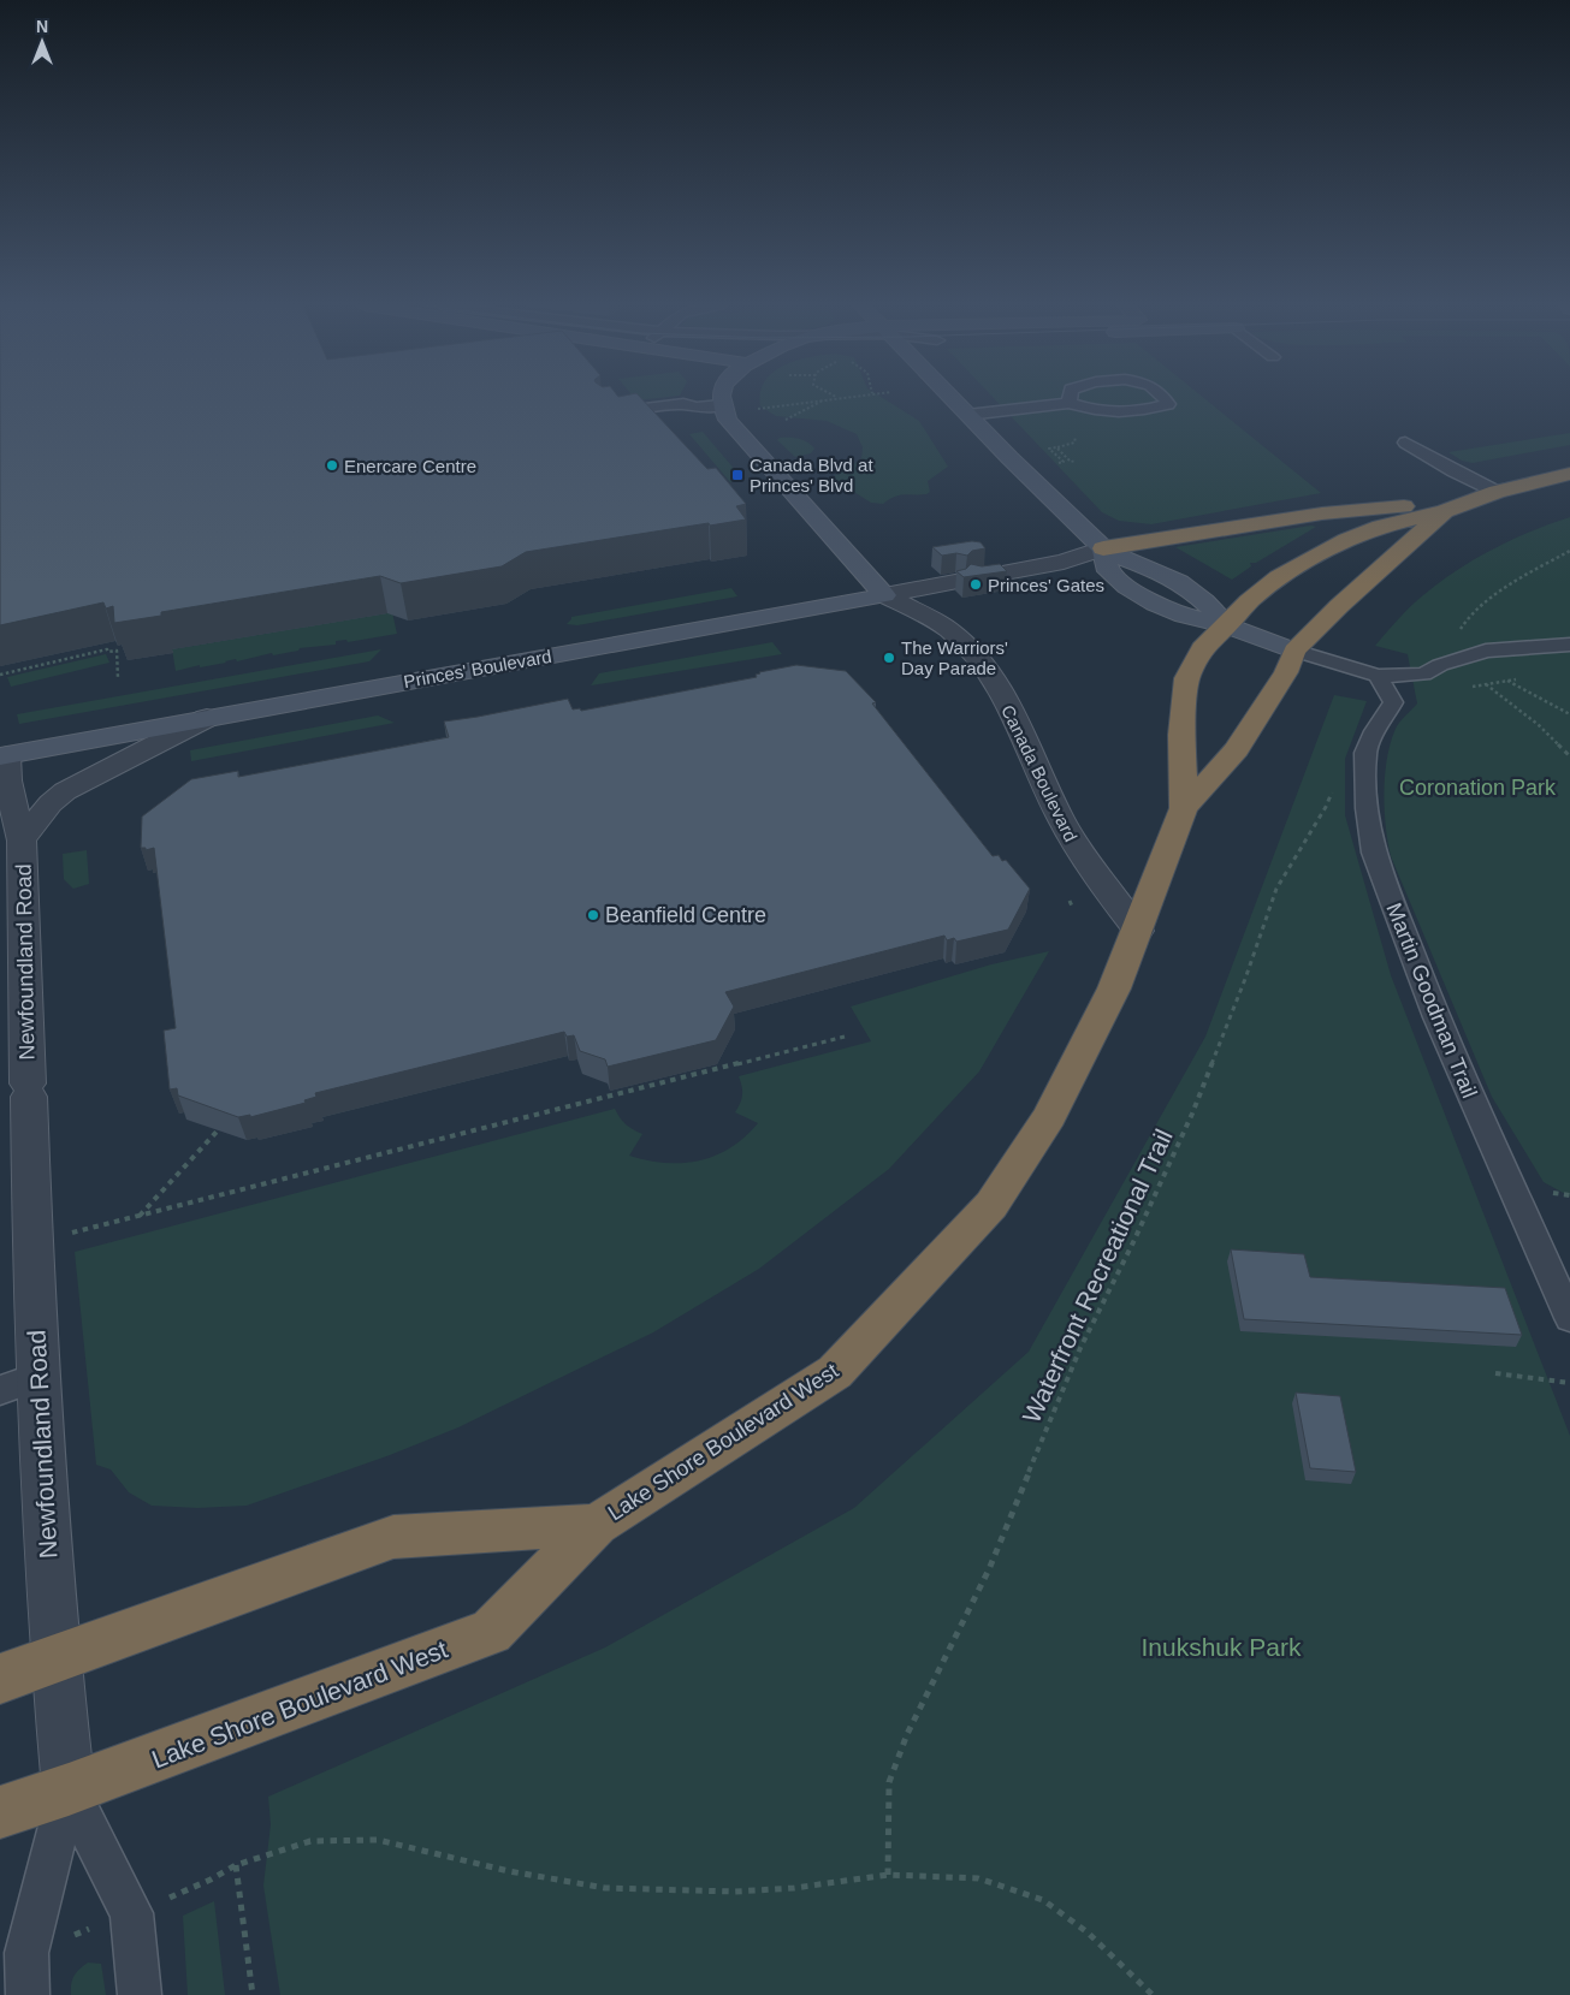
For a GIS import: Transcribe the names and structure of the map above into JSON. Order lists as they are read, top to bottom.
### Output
{
  "streets": {
    "highway": ["Lake Shore Boulevard West"],
    "street": ["Princes' Boulevard", "Canada Boulevard", "Newfoundland Road"],
    "lane": ["Martin Goodman Trail"],
    "path": ["Waterfront Recreational Trail"]
  },
  "crossings": [
    ["Princes' Boulevard", "Canada Boulevard"],
    ["Princes' Boulevard", "Newfoundland Road"],
    ["Canada Boulevard", "Lake Shore Boulevard West"],
    ["Newfoundland Road", "Lake Shore Boulevard West"]
  ],
  "parks": ["Coronation Park", "Inukshuk Park"],
  "places": {
    "other": [
      "Enercare Centre",
      "Princes' Gates",
      "The Warriors' Day Parade",
      "Beanfield Centre"
    ],
    "transit": ["Canada Blvd at Princes' Blvd"]
  },
  "north": "top"
}
